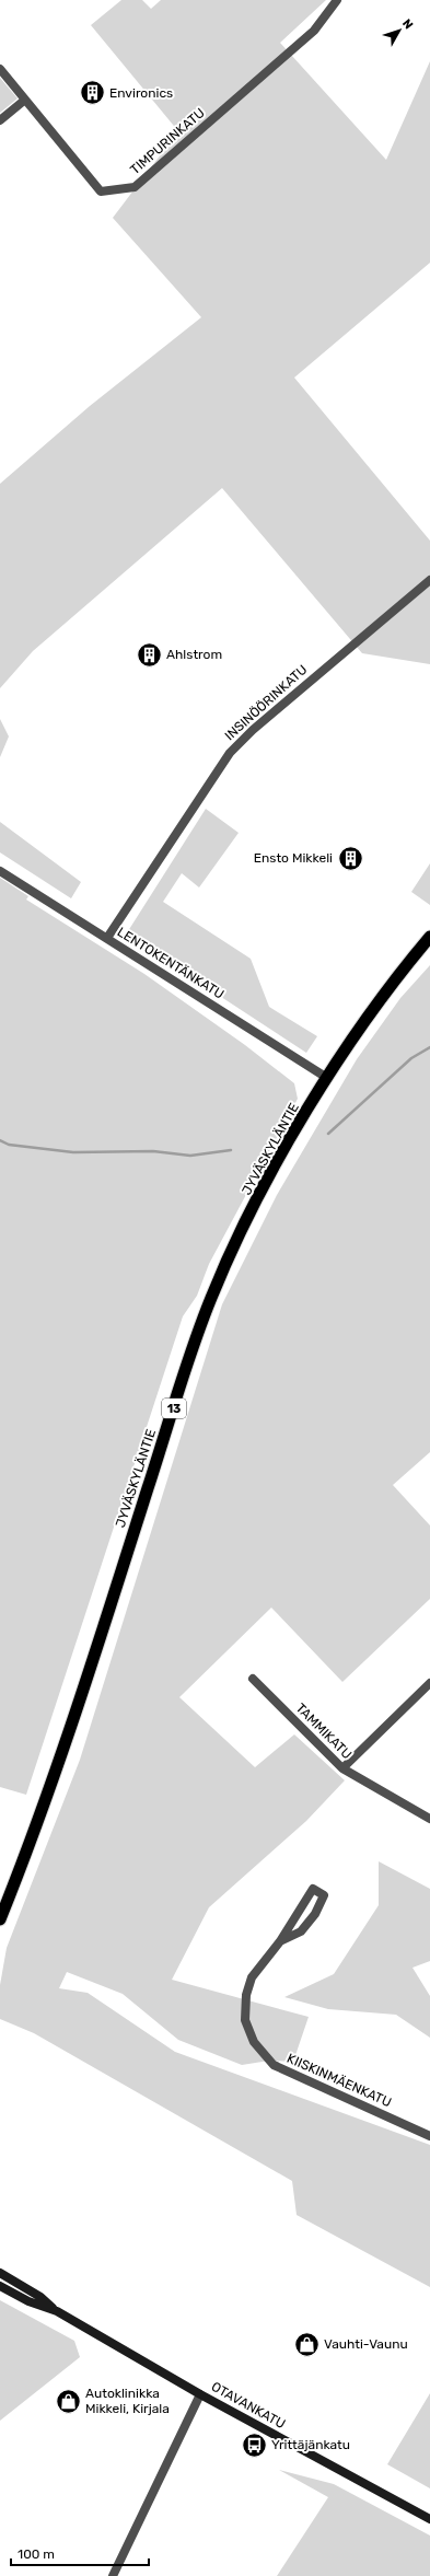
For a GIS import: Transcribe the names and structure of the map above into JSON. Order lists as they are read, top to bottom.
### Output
{
  "streets": {
    "highway": ["JYVÄSKYLÄNTIE", "13"],
    "main road": ["OTAVANKATU"],
    "street": [
      "TIMPURINKATU",
      "INSINÖÖRINKATU",
      "LENTOKENTÄNKATU",
      "TAMMIKATU",
      "KIISKINMÄENKATU"
    ]
  },
  "crossings": [
    ["INSINÖÖRINKATU", "LENTOKENTÄNKATU"],
    ["LENTOKENTÄNKATU", "JYVÄSKYLÄNTIE"]
  ],
  "places": {
    "building": ["Environics", "Ahlstrom", "Ensto Mikkeli"],
    "shop": ["Vauhti-Vaunu", "Autoklinikka Mikkeli, Kirjala"],
    "bus stop": ["Yrittäjänkatu"]
  },
  "scale_bar": "100 m",
  "north": "top right"
}
